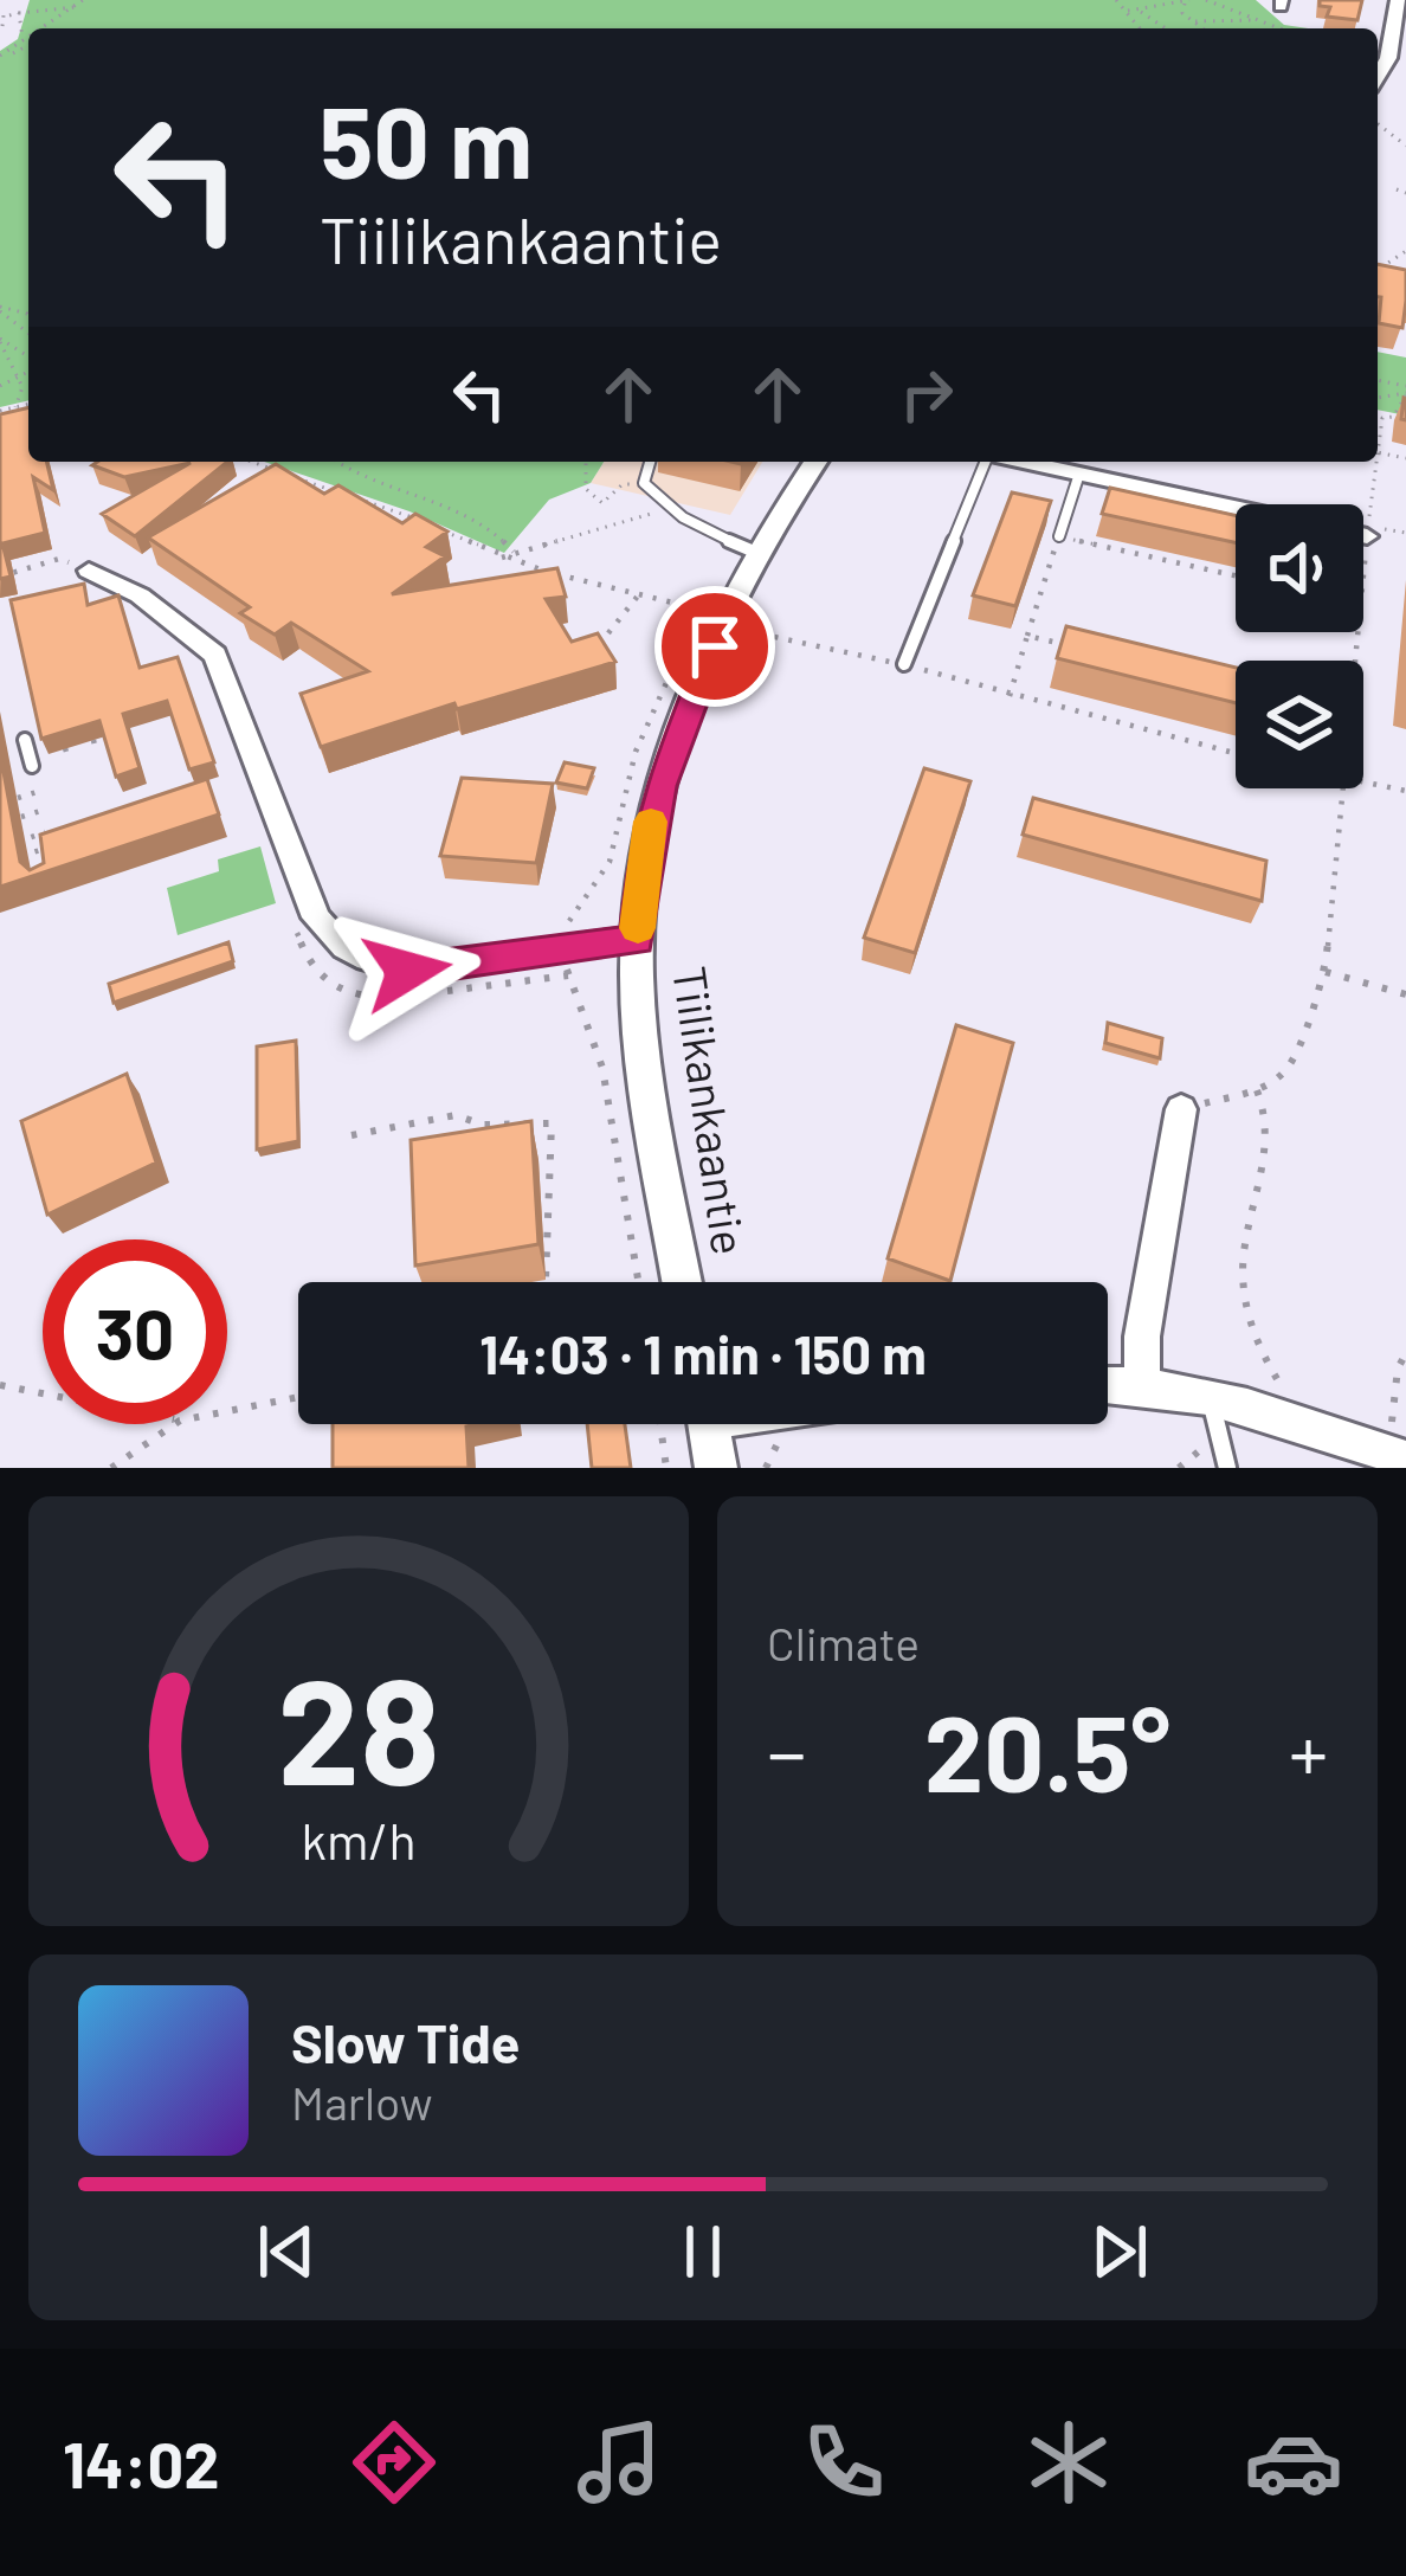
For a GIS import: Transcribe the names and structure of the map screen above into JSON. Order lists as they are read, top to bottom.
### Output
{
  "streets": {
    "street": ["Tiilikankaantie"]
  },
  "page": {
    "turn": ["50 m", "Tiilikankaantie"],
    "limit": "30",
    "trip": "14:03 · 1 min · 150 m",
    "tile": "Climate",
    "heat": ["−", "20.5°", "+"],
    "song": ["Slow Tide", "Marlow"],
    "tabs": "14:02",
    "gauge": ["28", "km/h"]
  }
}
